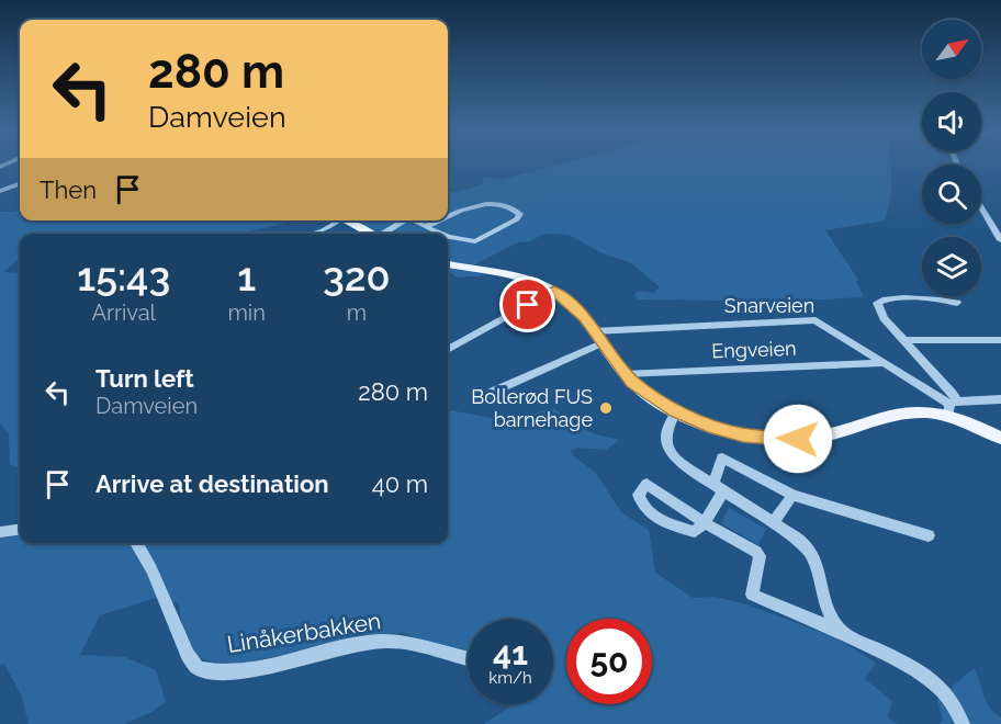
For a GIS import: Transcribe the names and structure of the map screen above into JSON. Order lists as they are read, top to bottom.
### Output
{
  "streets": {
    "street": ["Snarveien", "Engveien", "Linåkerbakken"]
  },
  "crossings": [
    ["Snarveien", "Engveien"]
  ],
  "places": ["Bollerød FUS barnehage"],
  "north": "top right",
  "page": {
    "turn": ["280 m", "Damveien"],
    "then": "Then",
    "eta": [
      "15:43",
      "Arrival",
      "1",
      "min",
      "320",
      "m"
    ],
    "list": [
      {
        "name": "Turn left",
        "note": "Damveien",
        "value": "280 m"
      },
      {
        "name": "Arrive at destination",
        "value": "40 m"
      }
    ],
    "speed": "41 km/h",
    "limit": "50"
  }
}
